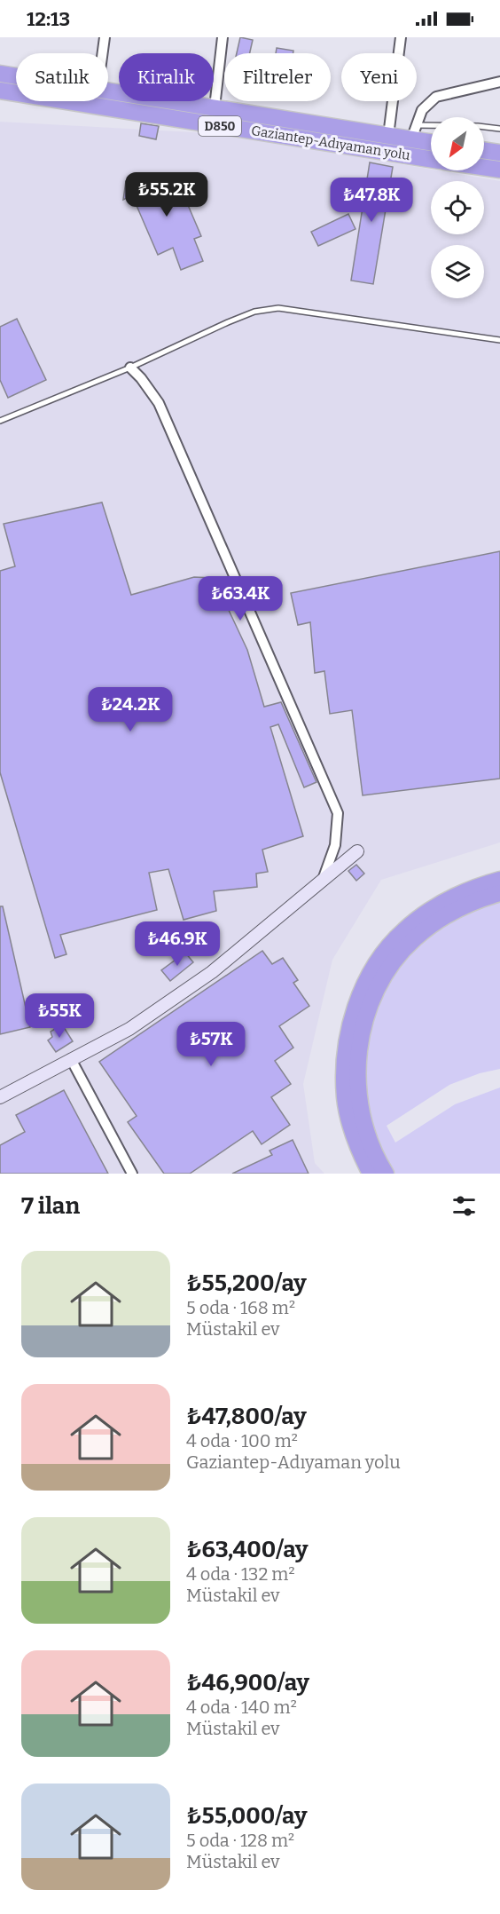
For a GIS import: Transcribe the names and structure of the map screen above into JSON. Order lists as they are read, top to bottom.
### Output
{
  "streets": {
    "highway": ["D850", "Gaziantep-Adıyaman yolu"]
  },
  "north": "bottom left",
  "page": {
    "status": "12:13",
    "chip": [
      "Satılık",
      "Kiralık",
      "Filtreler",
      "Yeni"
    ],
    "price": [
      "₺55.2K",
      "₺47.8K",
      "₺63.4K",
      "₺24.2K",
      "₺46.9K",
      "₺55K",
      "₺57K"
    ],
    "heading": "7 ilan",
    "list": [
      {
        "name": "₺55,200/ay",
        "note": "5 oda · 168 m² · Müstakil ev"
      },
      {
        "name": "₺47,800/ay",
        "note": "4 oda · 100 m² · Gaziantep-Adıyaman yolu"
      },
      {
        "name": "₺63,400/ay",
        "note": "4 oda · 132 m² · Müstakil ev"
      },
      {
        "name": "₺46,900/ay",
        "note": "4 oda · 140 m² · Müstakil ev"
      },
      {
        "name": "₺55,000/ay",
        "note": "5 oda · 128 m² · Müstakil ev"
      }
    ]
  }
}
